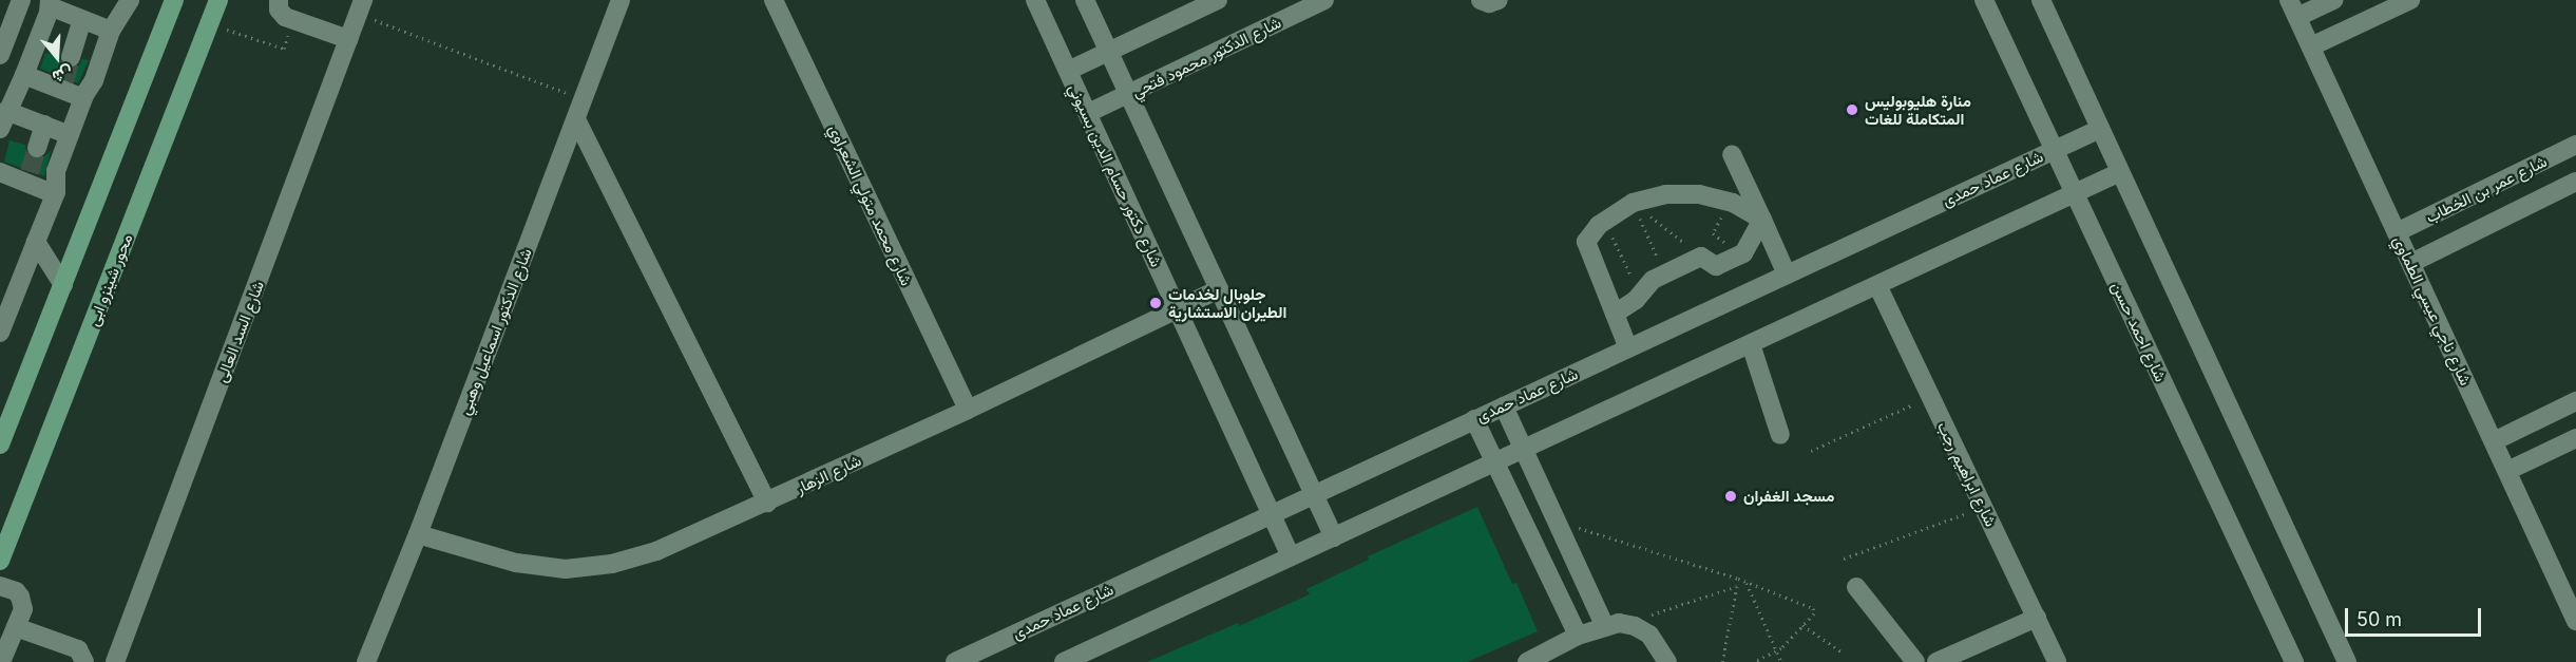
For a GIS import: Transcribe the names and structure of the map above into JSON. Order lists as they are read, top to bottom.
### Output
{
  "streets": {
    "main road": ["محور شينزو ابى"],
    "street": [
      "شارع الدكتور محمود فتحي",
      "شارع دكتور حسام الدين بسيوني",
      "شارع عماد حمدى",
      "شارع عمر بن الخطاب",
      "شارع محمد متولي الشعراوي",
      "شارع ناجي عيسي الطماوي",
      "شارع السد العالى",
      "شارع الدكتور اسماعيل وهبي",
      "شارع احمد حسن",
      "شارع الزهار",
      "شارع ابراهيم رجب"
    ]
  },
  "crossings": [
    ["شارع الدكتور محمود فتحي", "شارع دكتور حسام الدين بسيوني"],
    ["شارع دكتور حسام الدين بسيوني", "شارع عماد حمدى"],
    ["شارع دكتور حسام الدين بسيوني", "شارع الزهار"],
    ["شارع عماد حمدى", "شارع احمد حسن"],
    ["شارع عمر بن الخطاب", "شارع ناجي عيسي الطماوي"],
    ["شارع محمد متولي الشعراوي", "شارع الزهار"],
    ["شارع الدكتور اسماعيل وهبي", "شارع الزهار"]
  ],
  "places": ["منارة هليوبوليس المتكاملة للغات", "جلوبال لخدمات الطيران الاستشارية", "مسجد الغفران"],
  "scale_bar": "50 m",
  "north": "bottom"
}
